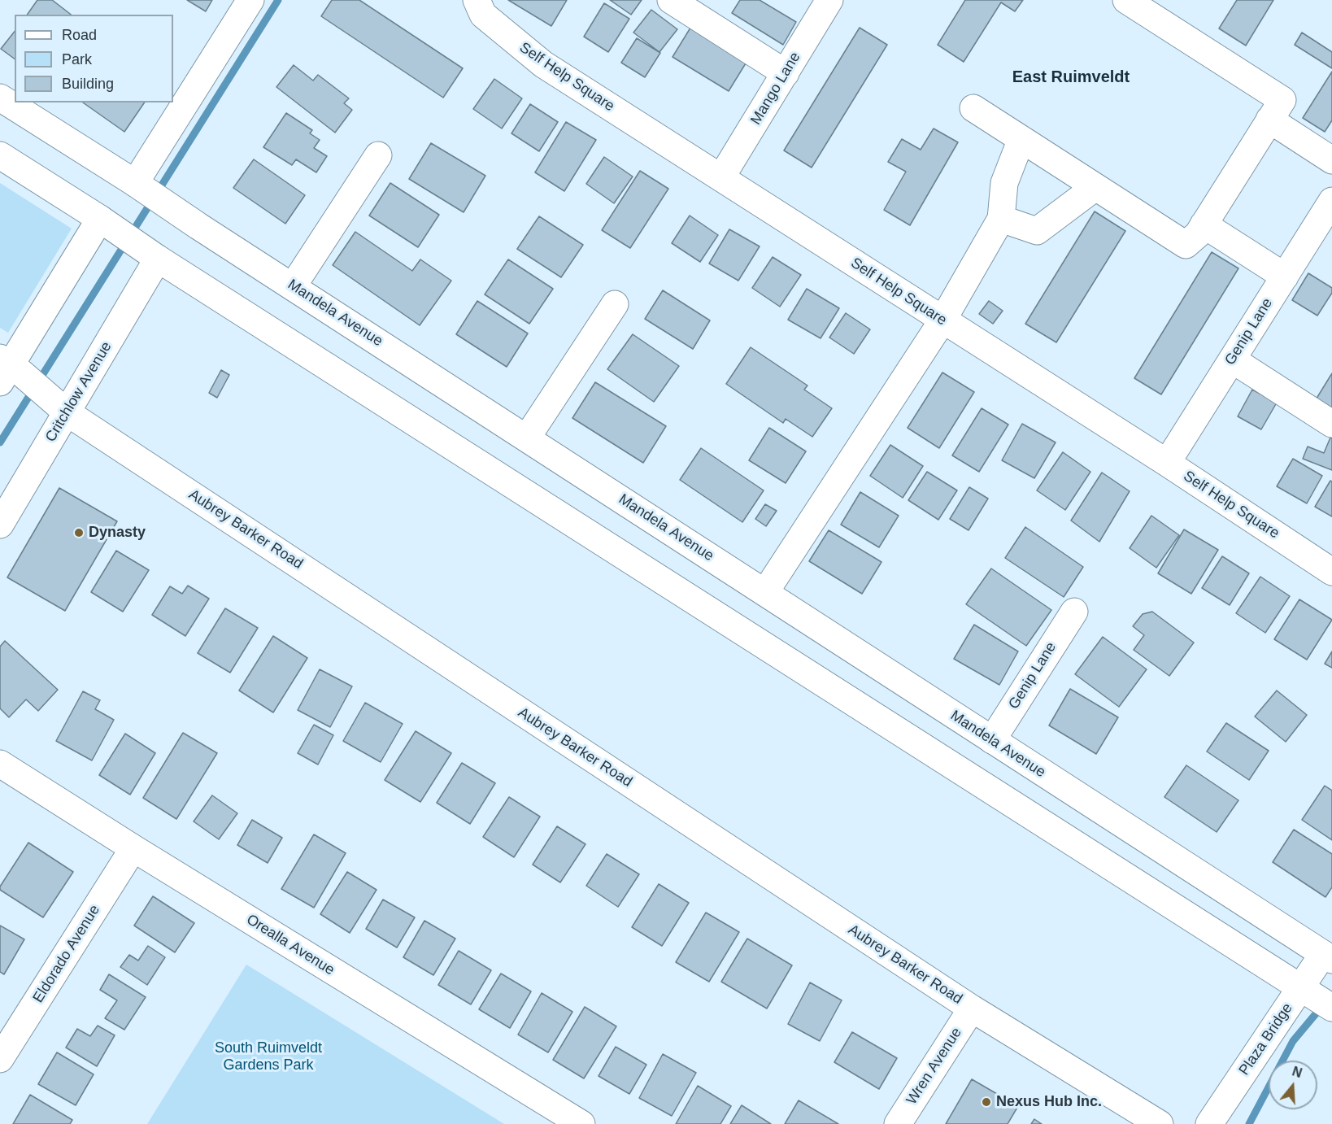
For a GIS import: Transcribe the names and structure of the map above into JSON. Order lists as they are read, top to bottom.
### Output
{
  "streets": {
    "street": [
      "Self Help Square",
      "Mango Lane",
      "Mandela Avenue",
      "Genip Lane",
      "Critchlow Avenue",
      "Aubrey Barker Road",
      "Orealla Avenue",
      "Eldorado Avenue",
      "Plaza Bridge",
      "Wren Avenue"
    ]
  },
  "crossings": [
    ["Self Help Square", "Mango Lane"],
    ["Self Help Square", "Genip Lane"],
    ["Mandela Avenue", "Genip Lane"],
    ["Mandela Avenue", "Plaza Bridge"],
    ["Critchlow Avenue", "Aubrey Barker Road"],
    ["Aubrey Barker Road", "Wren Avenue"],
    ["Orealla Avenue", "Eldorado Avenue"]
  ],
  "districts": ["East Ruimveldt"],
  "parks": ["South Ruimveldt Gardens Park"],
  "places": ["Dynasty", "Nexus Hub Inc."],
  "legend": ["Road", "Park", "Building"],
  "north": "top"
}
